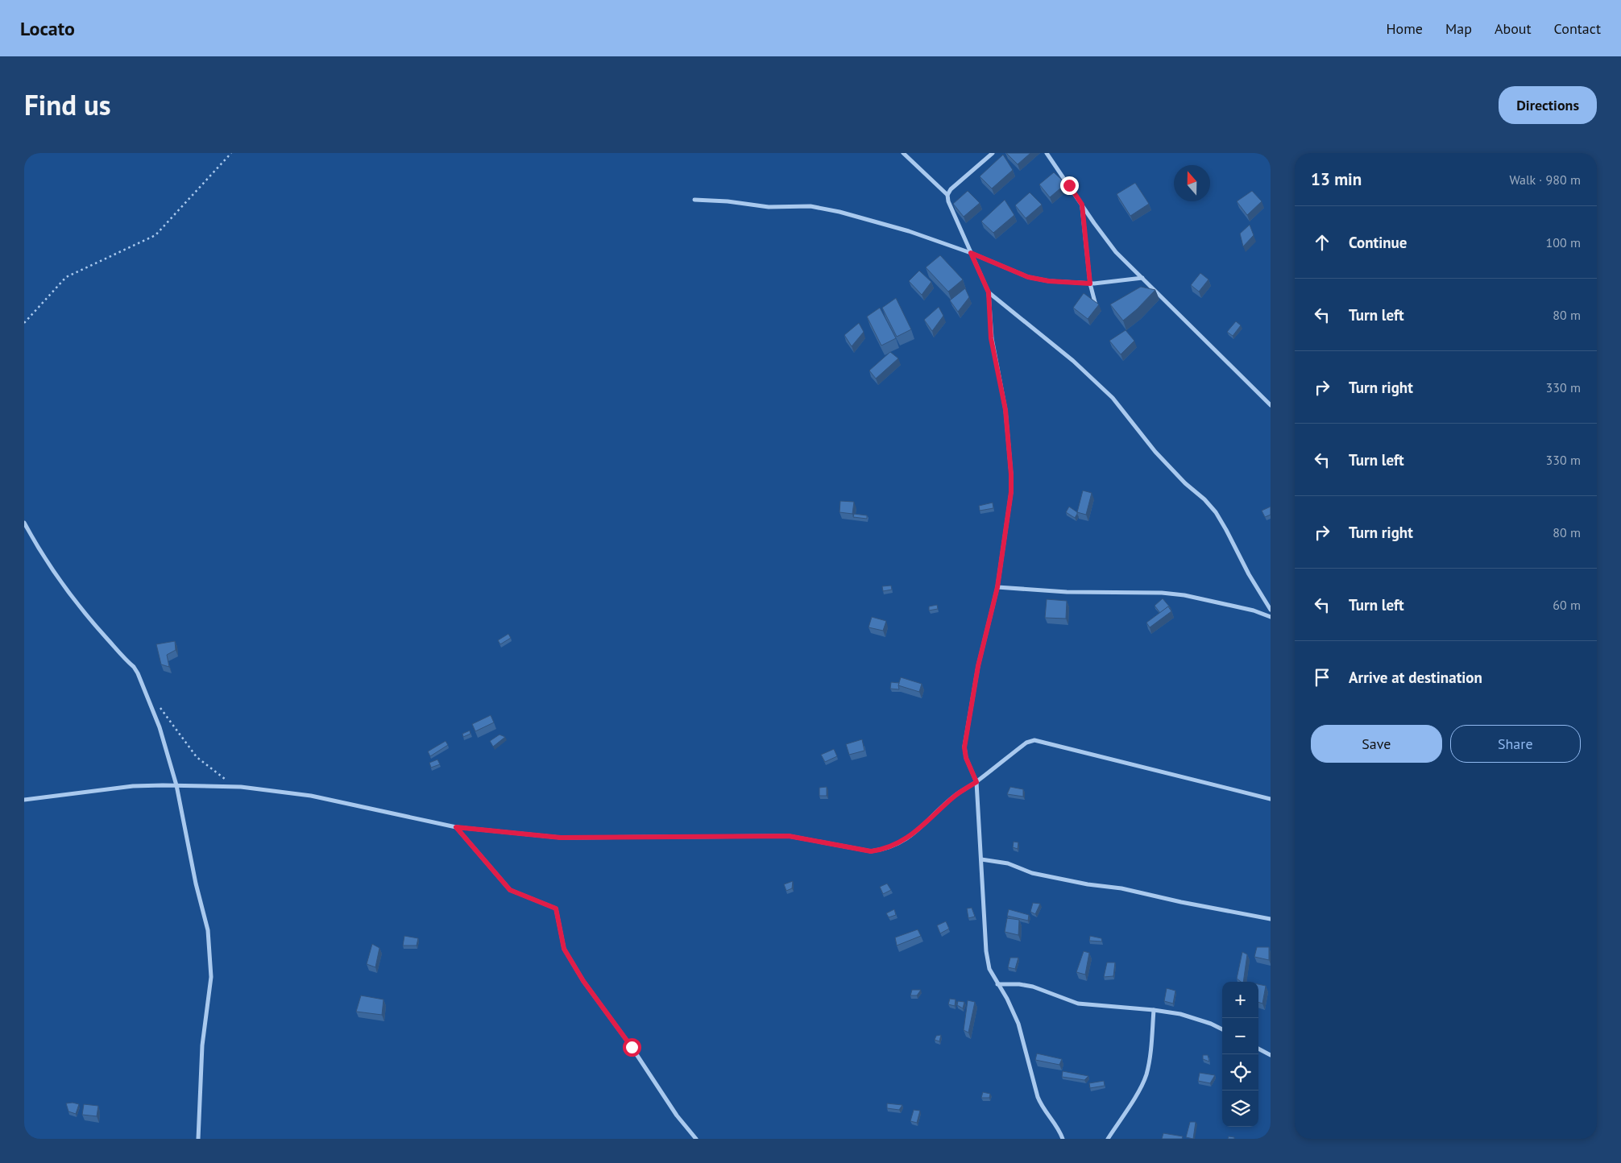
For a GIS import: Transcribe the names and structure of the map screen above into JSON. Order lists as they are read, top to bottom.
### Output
{
  "north": "top",
  "page": {
    "header": "Locato",
    "nav": [
      "Home",
      "Map",
      "About",
      "Contact"
    ],
    "title": "Find us",
    "buttons": [
      "Directions",
      ["Save", "Share"]
    ],
    "heading": ["13 min", "Walk · 980 m"],
    "list": [
      ["Continue", "100 m"],
      ["Turn left", "80 m"],
      ["Turn right", "330 m"],
      ["Turn left", "330 m"],
      ["Turn right", "80 m"],
      ["Turn left", "60 m"],
      "Arrive at destination"
    ],
    "map_buttons": ["+", "−"]
  }
}
